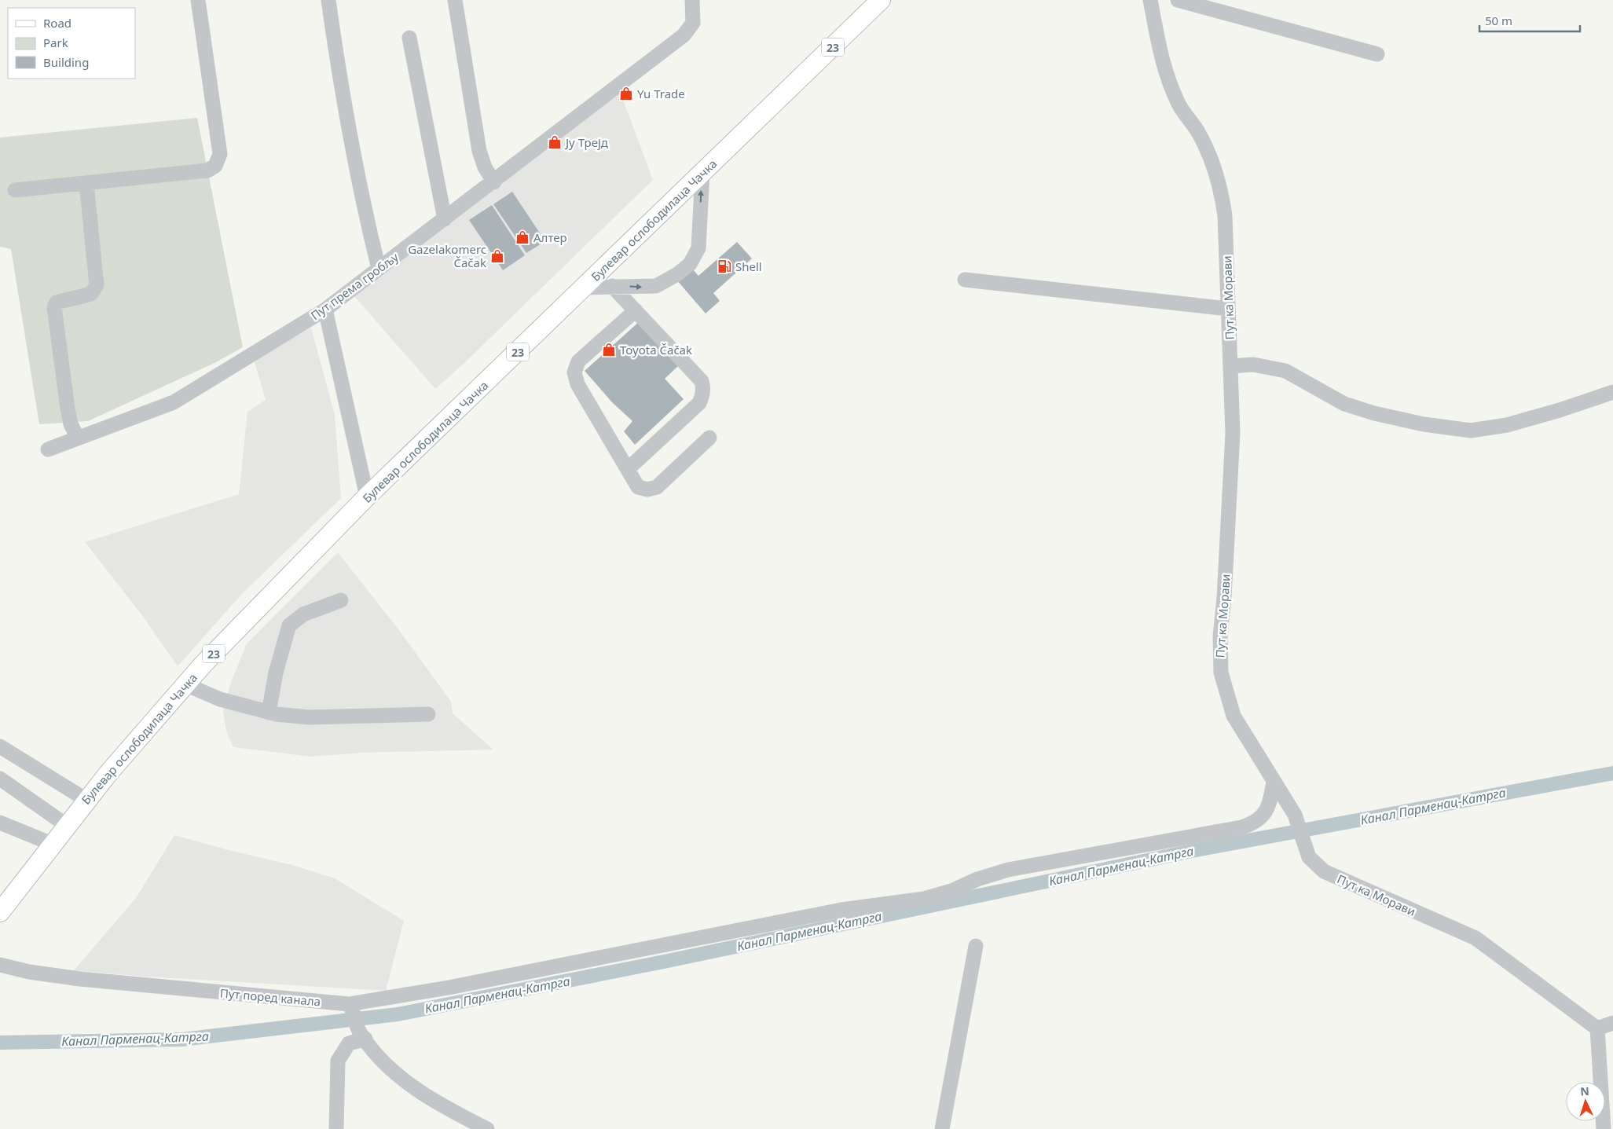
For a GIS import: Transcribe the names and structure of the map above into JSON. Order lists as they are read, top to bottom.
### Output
{
  "streets": {
    "main road": ["23", "Булевар ослободилаца Чачка"],
    "street": ["Пут према гробљу", "Пут ка Морави", "Пут поред канала"]
  },
  "crossings": [
    ["Пут ка Морави", "Пут поред канала"]
  ],
  "water": ["Канал Парменац-Катрга"],
  "places": {
    "shop": [
      "Yu Trade",
      "Ју Трејд",
      "Алтер",
      "Gazelakomerc Čačak",
      "Toyota Čačak"
    ],
    "fuel station": ["Shell"]
  },
  "legend": ["Road", "Park", "Building"],
  "scale_bar": "50 m",
  "north": "top"
}
